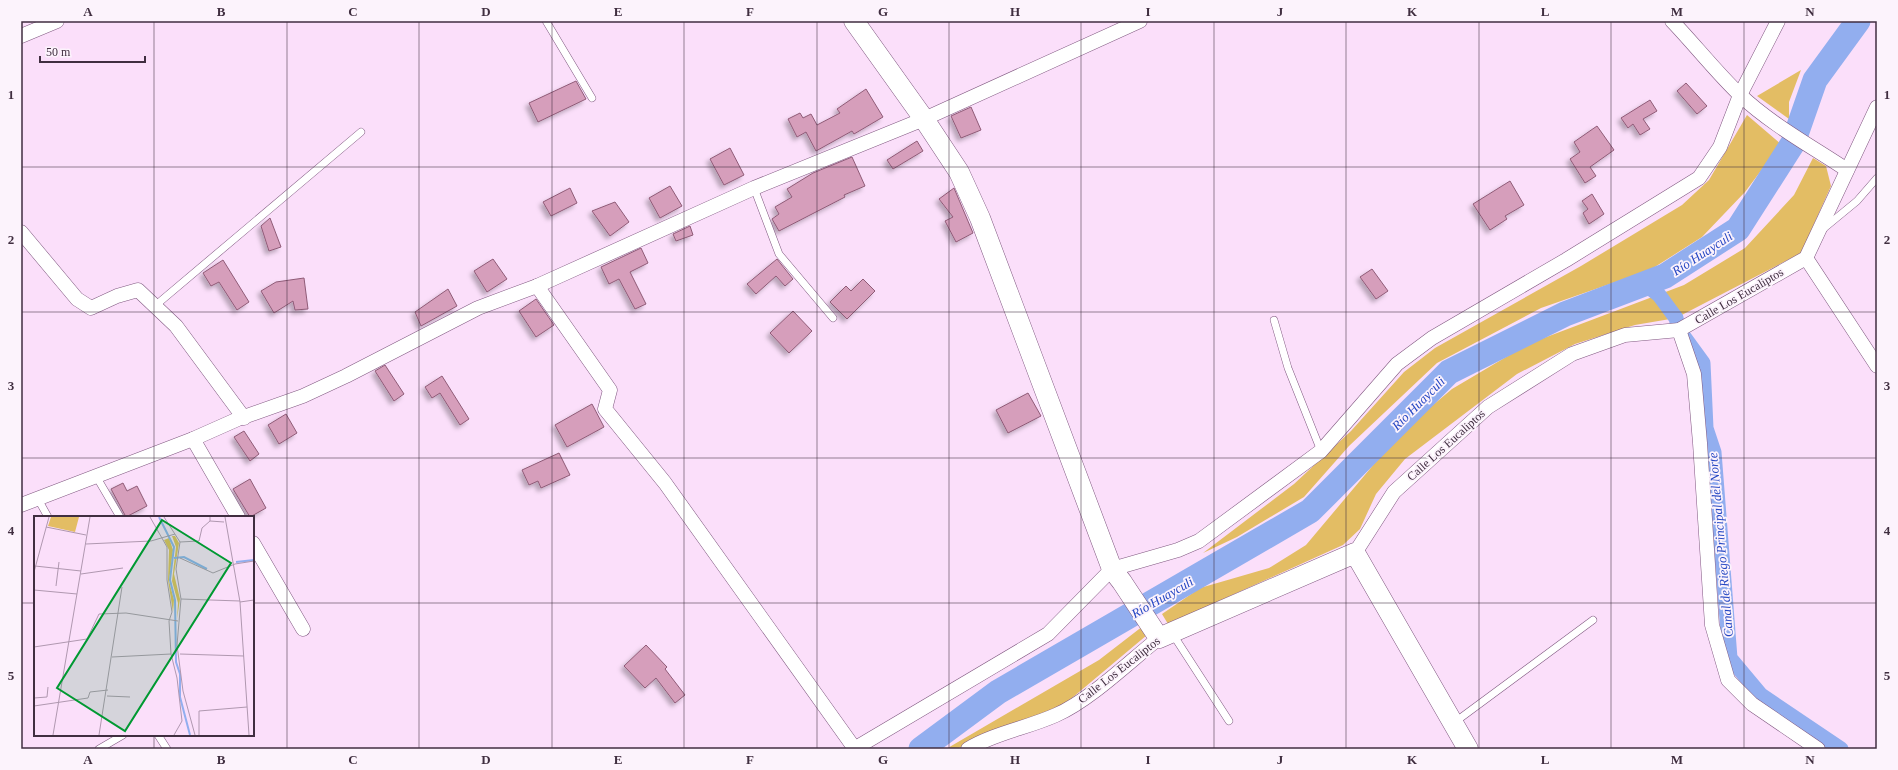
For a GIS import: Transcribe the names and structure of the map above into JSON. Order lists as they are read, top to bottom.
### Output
{
  "streets": {
    "street": ["Calle Los Eucaliptos"]
  },
  "water": ["Río Huayculi", "Canal de Riego Principal del Norte"],
  "scale_bar": "50 m",
  "grid": {
    "columns": [
      "A",
      "B",
      "C",
      "D",
      "E",
      "F",
      "G",
      "H",
      "I",
      "J",
      "K",
      "L",
      "M",
      "N"
    ],
    "rows": [
      "1",
      "2",
      "3",
      "4",
      "5"
    ]
  }
}
